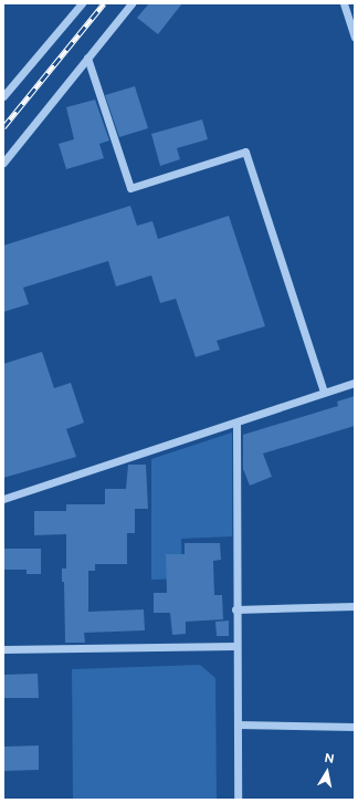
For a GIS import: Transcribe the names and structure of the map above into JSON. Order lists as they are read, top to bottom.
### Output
{
  "north": "top"
}
